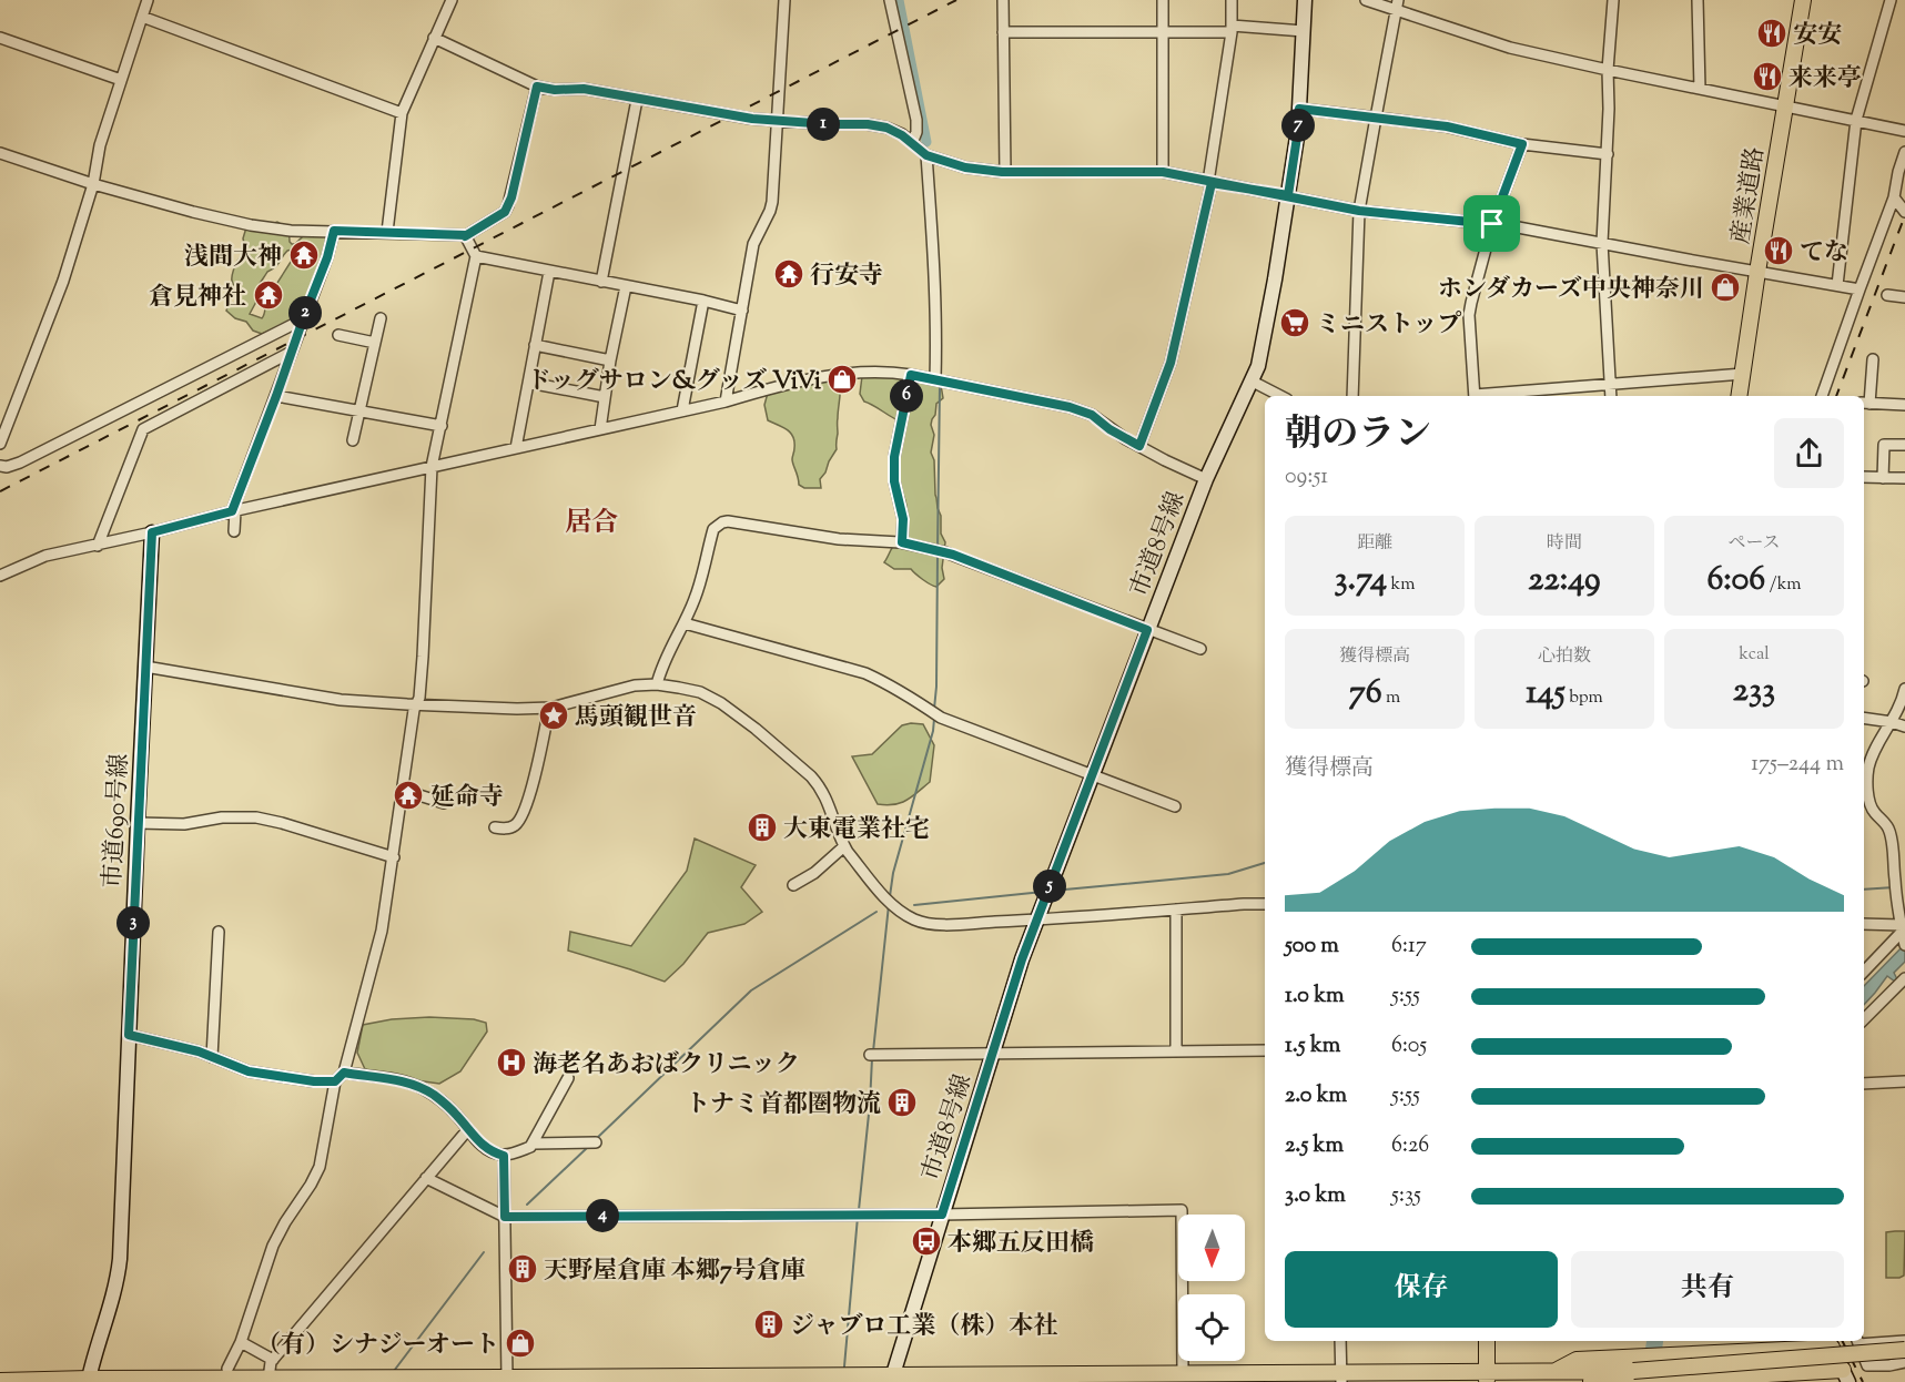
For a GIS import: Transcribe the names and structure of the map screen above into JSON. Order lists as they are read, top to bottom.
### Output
{
  "streets": {
    "main road": ["産業道路"],
    "street": ["市道8号線", "市道690号線"]
  },
  "districts": ["居合"],
  "places": {
    "restaurant": ["安安", "来来亭", "てな"],
    "temple": [
      "浅間大神",
      "行安寺",
      "倉見神社",
      "延命寺"
    ],
    "shop": ["ホンダカーズ中央神奈川", "ドッグサロン&グッズ ViVi", "（有）シナジーオート"],
    "supermarket": ["ミニストップ"],
    "place": ["馬頭観世音"],
    "building": [
      "大東電業社宅",
      "トナミ首都圏物流",
      "天野屋倉庫 本郷7号倉庫",
      "ジャブロ工業（株）本社"
    ],
    "hospital": ["海老名あおばクリニック"],
    "bus stop": ["本郷五反田橋"]
  },
  "north": "bottom",
  "page": {
    "pins": [
      "1",
      "7",
      "2",
      "6",
      "5",
      "3",
      "4"
    ],
    "heading": ["朝のラン", "09:51"],
    "stats": [
      ["距離", "3.74 km"],
      ["時間", "22:49"],
      ["ペース", "6:06 /km"],
      ["獲得標高", "76 m"],
      ["心拍数", "145 bpm"],
      ["kcal", "233"]
    ],
    "chart": ["獲得標高", "175–244 m"],
    "list": [
      {
        "name": "500 m",
        "note": "6:17"
      },
      {
        "name": "1.0 km",
        "note": "5:55"
      },
      {
        "name": "1.5 km",
        "note": "6:05"
      },
      {
        "name": "2.0 km",
        "note": "5:55"
      },
      {
        "name": "2.5 km",
        "note": "6:26"
      },
      {
        "name": "3.0 km",
        "note": "5:35"
      }
    ],
    "buttons": ["保存", "共有"]
  }
}
